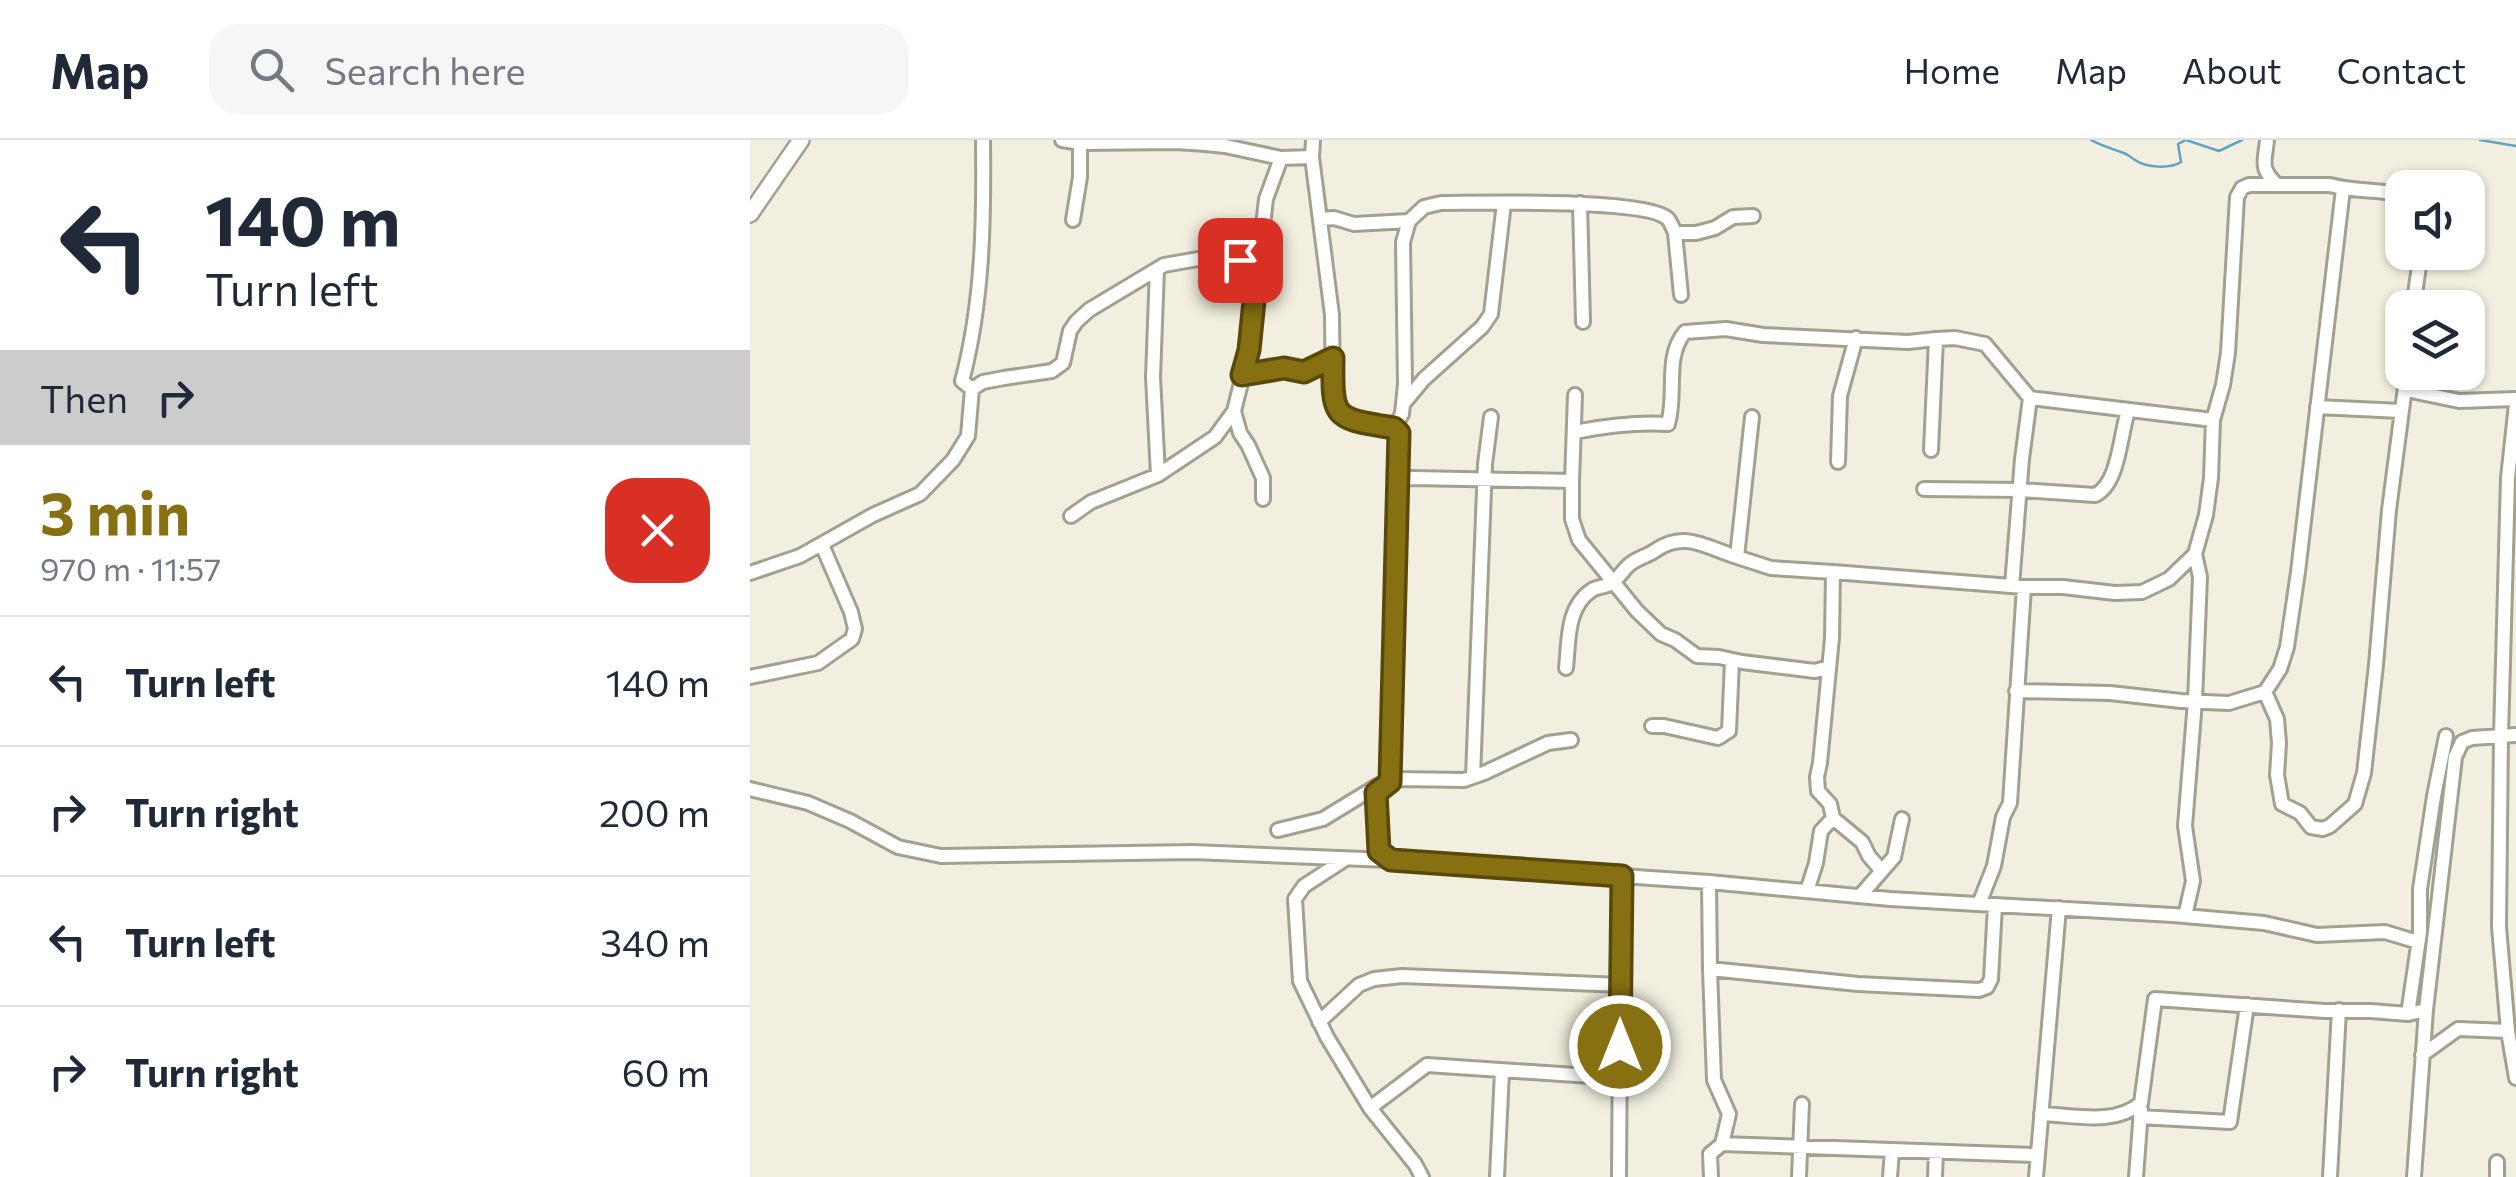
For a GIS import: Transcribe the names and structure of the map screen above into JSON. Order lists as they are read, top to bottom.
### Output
{
  "page": {
    "header": "Map",
    "search": "Search here",
    "nav": [
      "Home",
      "Map",
      "About",
      "Contact"
    ],
    "turn": ["140 m", "Turn left"],
    "then": "Then",
    "heading": ["3 min", "970 m · 11:57"],
    "list": [
      {
        "name": "Turn left",
        "value": "140 m"
      },
      {
        "name": "Turn right",
        "value": "200 m"
      },
      {
        "name": "Turn left",
        "value": "340 m"
      },
      {
        "name": "Turn right",
        "value": "60 m"
      }
    ]
  }
}
